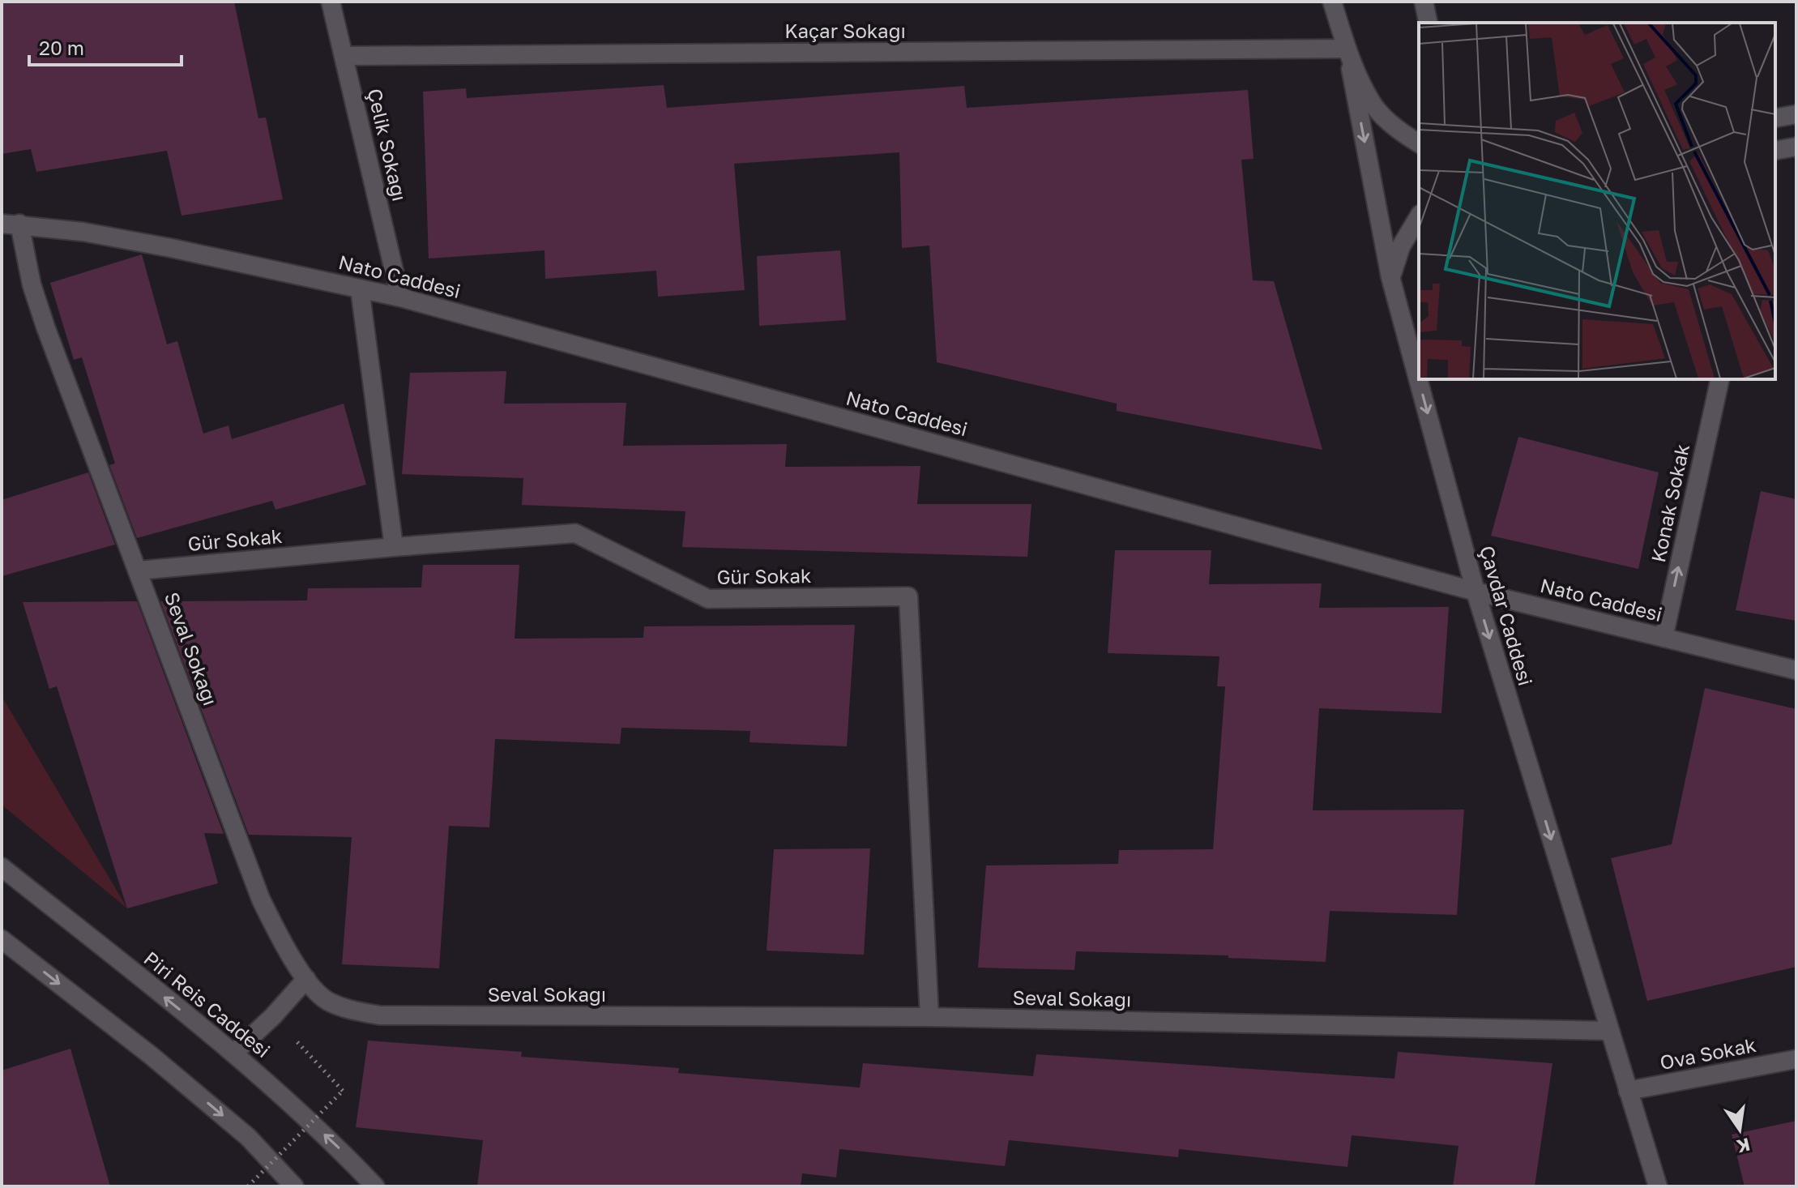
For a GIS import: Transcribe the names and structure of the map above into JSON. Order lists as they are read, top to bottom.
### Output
{
  "streets": {
    "street": [
      "Kaçar Sokağı",
      "Çelik Sokağı",
      "Nato Caddesi",
      "Konak Sokak",
      "Gür Sokak",
      "Çavdar Caddesi",
      "Seval Sokağı",
      "Piri Reis Caddesi",
      "Ova Sokak"
    ]
  },
  "crossings": [
    ["Kaçar Sokağı", "Çelik Sokağı"],
    ["Kaçar Sokağı", "Çavdar Caddesi"],
    ["Çelik Sokağı", "Nato Caddesi"],
    ["Nato Caddesi", "Konak Sokak"],
    ["Nato Caddesi", "Çavdar Caddesi"],
    ["Nato Caddesi", "Seval Sokağı"],
    ["Gür Sokak", "Seval Sokağı"],
    ["Çavdar Caddesi", "Seval Sokağı"],
    ["Çavdar Caddesi", "Ova Sokak"]
  ],
  "one_way": ["Konak Sokak", "Çavdar Caddesi"],
  "scale_bar": "20 m",
  "north": "bottom"
}
